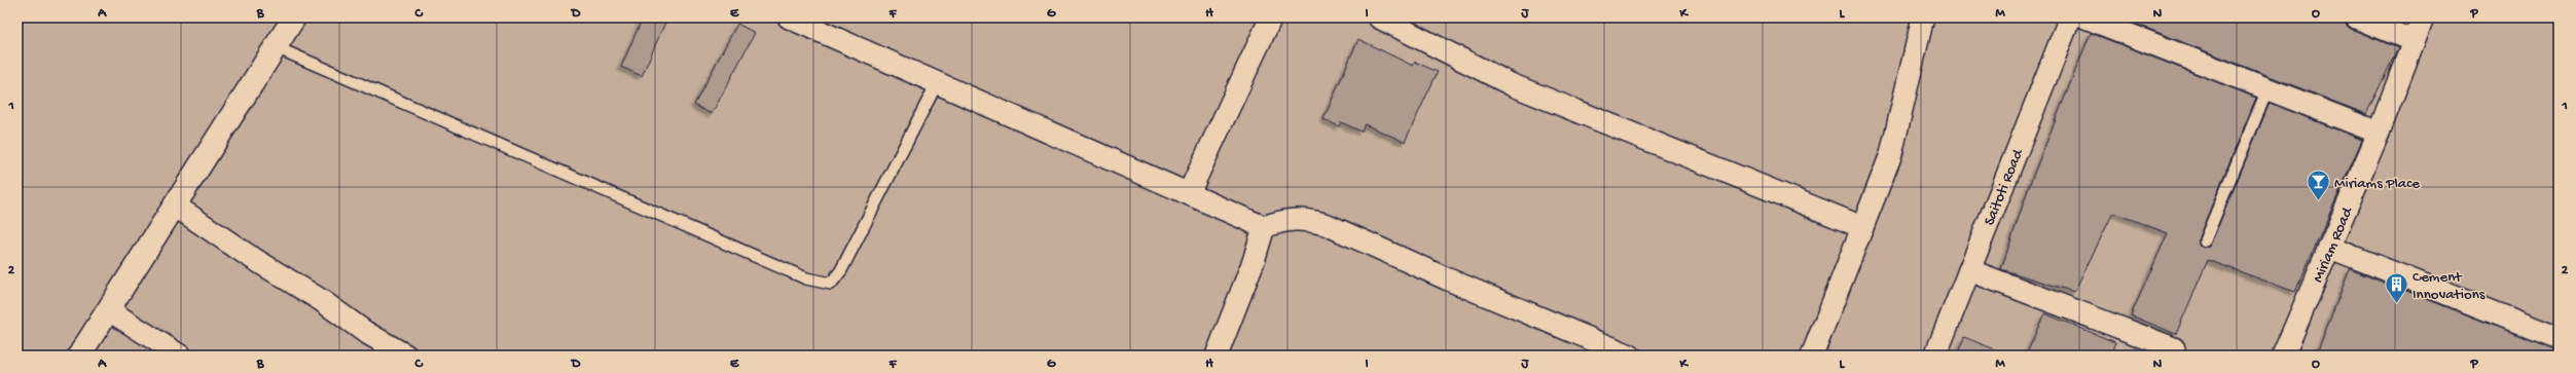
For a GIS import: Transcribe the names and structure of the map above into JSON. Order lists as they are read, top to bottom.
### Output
{
  "streets": {
    "street": ["Saitoti Road", "Miriam Road"]
  },
  "places": {
    "bar": ["Miriams Place"],
    "building": ["Cement Innovations"]
  },
  "grid": {
    "columns": [
      "A",
      "B",
      "C",
      "D",
      "E",
      "F",
      "G",
      "H",
      "I",
      "J",
      "K",
      "L",
      "M",
      "N",
      "O",
      "P"
    ],
    "rows": ["1", "2"]
  }
}
